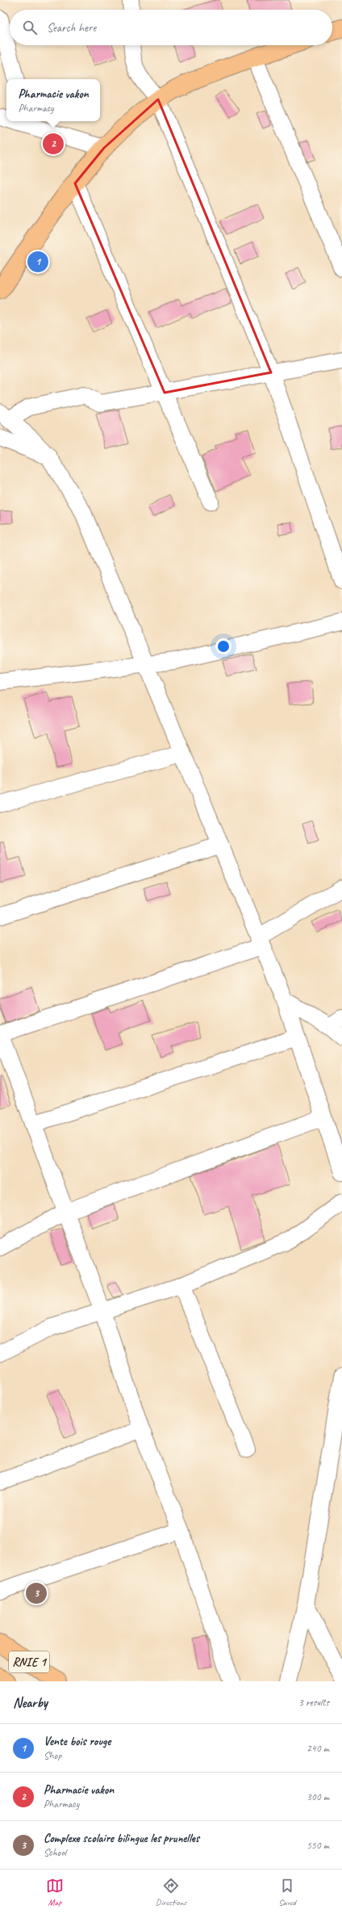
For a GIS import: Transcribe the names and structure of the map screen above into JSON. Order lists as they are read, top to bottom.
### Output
{
  "streets": {
    "main road": ["RNIE 1"]
  },
  "page": {
    "search": "Search here",
    "popup": ["Pharmacie vakon", "Pharmacy"],
    "pins": ["2", "1", "3"],
    "heading": ["Nearby", "3 results"],
    "list": [
      {
        "mark": "1",
        "name": "Vente bois rouge",
        "note": "Shop",
        "value": "240 m"
      },
      {
        "mark": "2",
        "name": "Pharmacie vakon",
        "note": "Pharmacy",
        "value": "300 m"
      },
      {
        "mark": "3",
        "name": "Complexe scolaire bilingue les prunelles",
        "note": "School",
        "value": "550 m"
      }
    ],
    "nav": ["Map", "Directions", "Saved"]
  }
}
